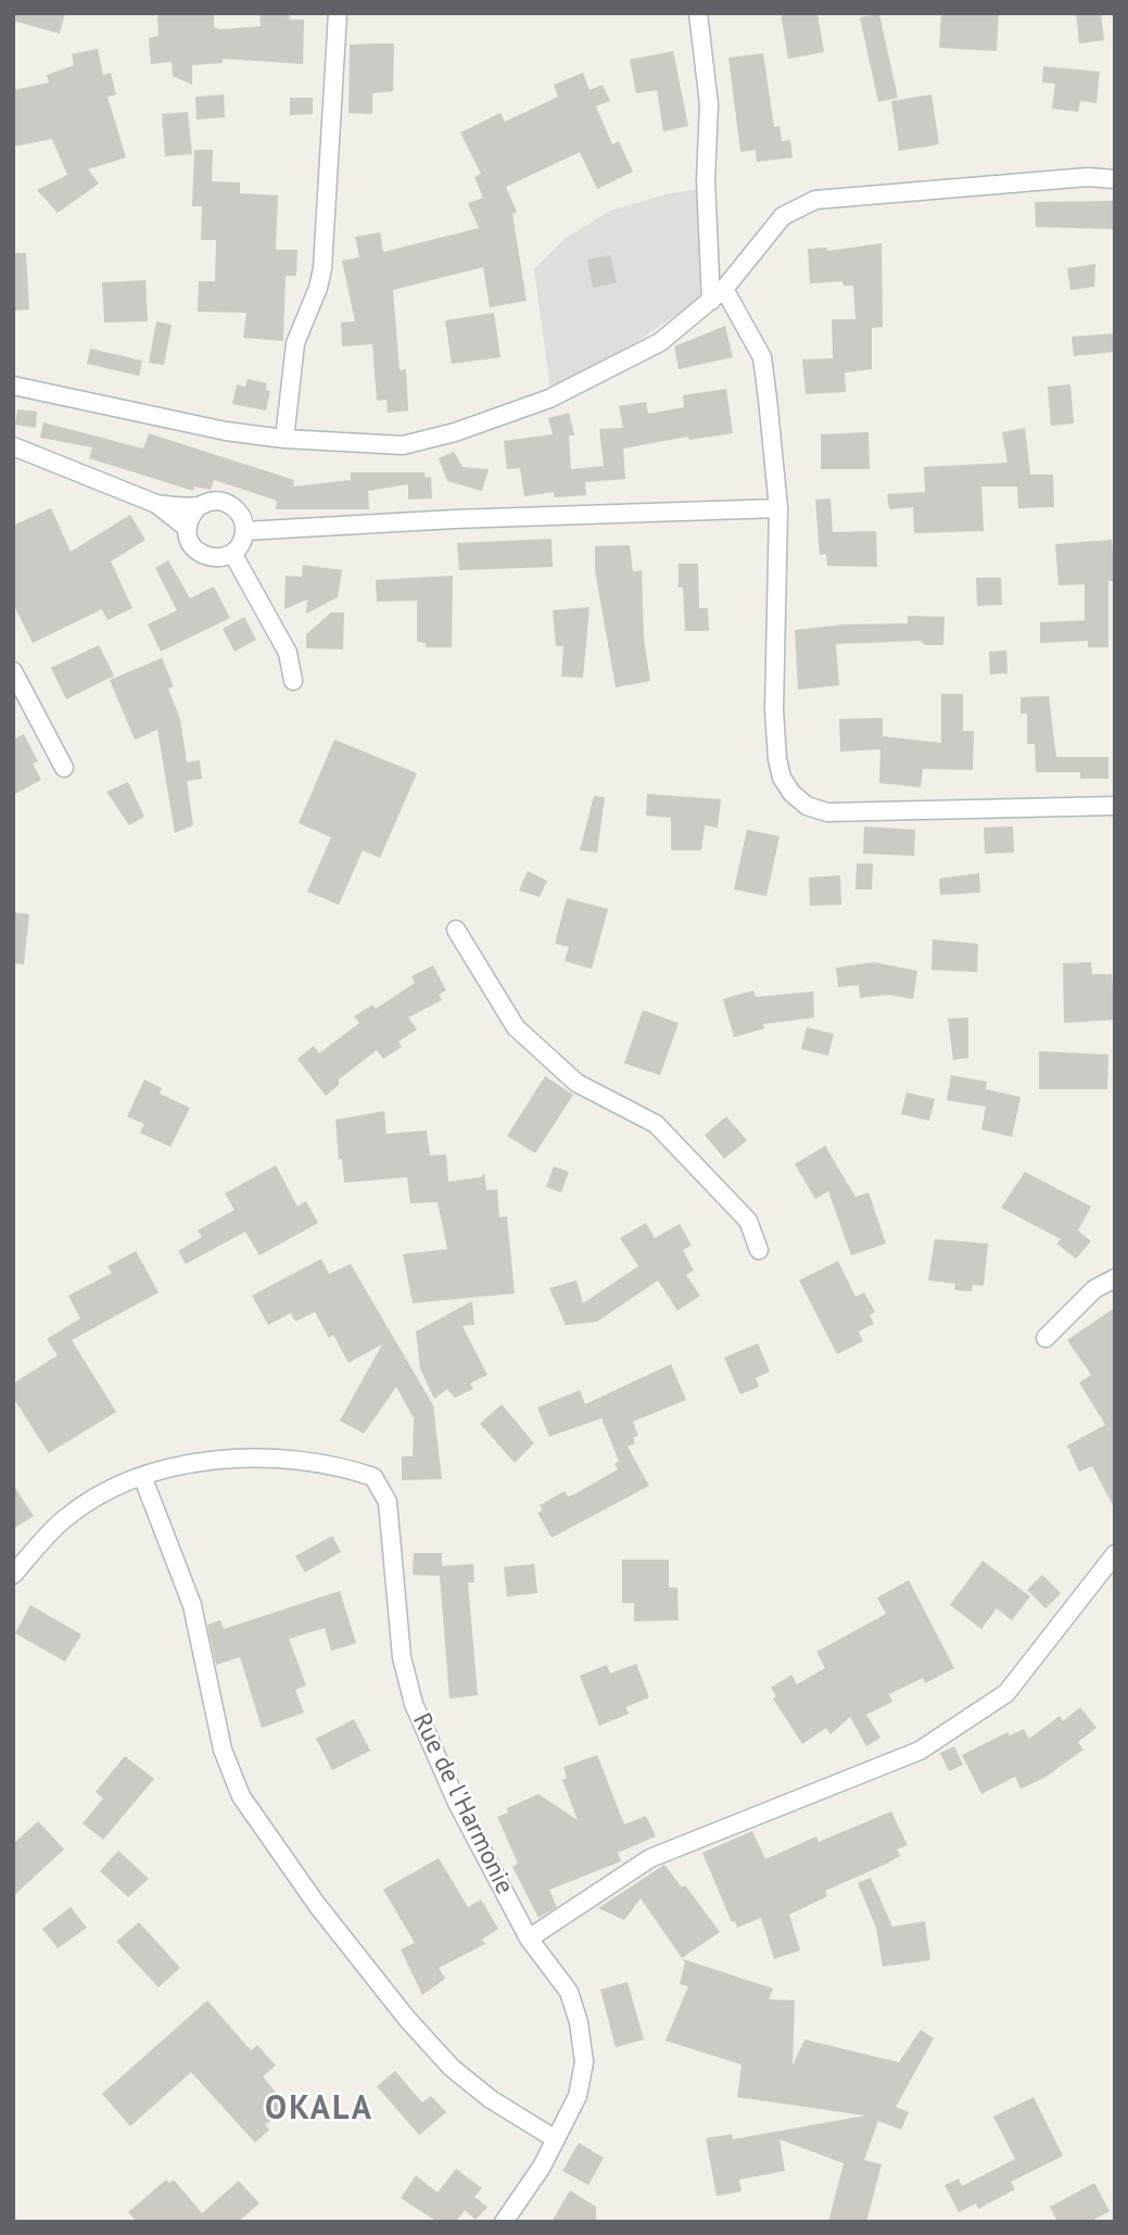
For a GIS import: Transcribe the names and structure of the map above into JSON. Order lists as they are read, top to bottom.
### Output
{
  "streets": {
    "street": ["Rue de l'Harmonie"]
  },
  "districts": ["OKALA"]
}
